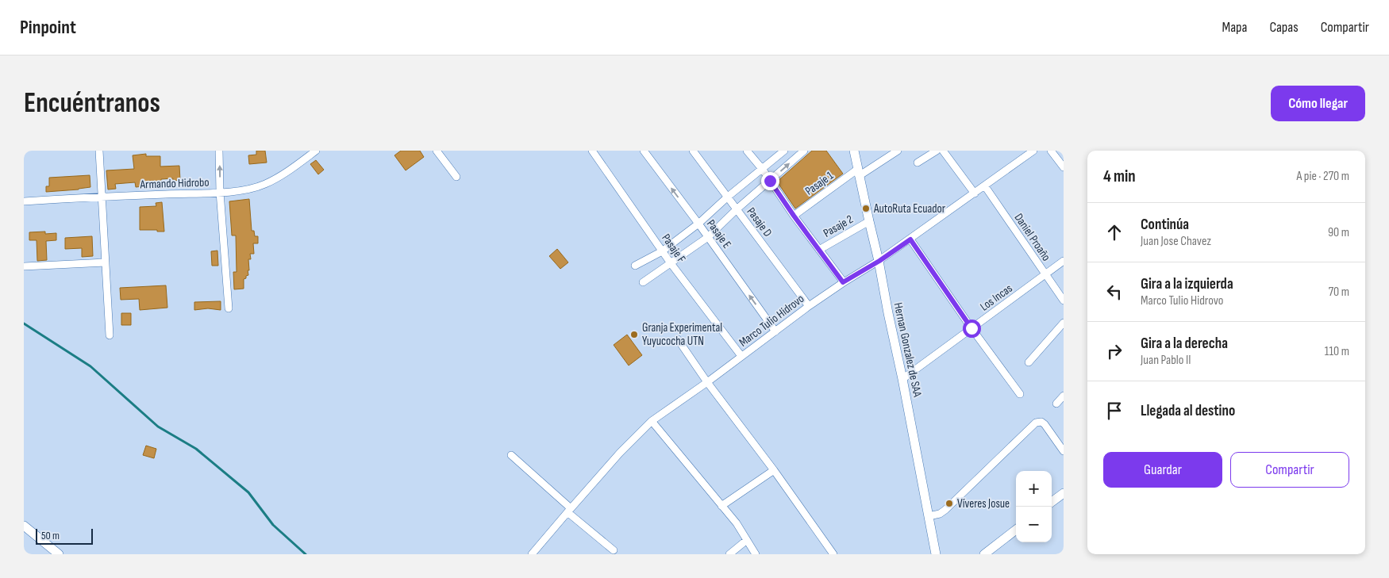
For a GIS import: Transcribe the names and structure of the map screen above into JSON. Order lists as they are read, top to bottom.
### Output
{
  "streets": {
    "street": [
      "Armando Hidrobo",
      "Pasaje 1",
      "Pasaje D",
      "Pasaje 2",
      "Pasaje E",
      "Daniel Proaño",
      "Pasaje F",
      "Los Incas",
      "Marco Tulio Hidrovo",
      "Hernan Gonzalez de SAA"
    ]
  },
  "crossings": [
    ["Pasaje 1", "Hernan Gonzalez de SAA"],
    ["Pasaje D", "Marco Tulio Hidrovo"],
    ["Pasaje 2", "Hernan Gonzalez de SAA"],
    ["Pasaje E", "Marco Tulio Hidrovo"],
    ["Daniel Proaño", "Los Incas"],
    ["Daniel Proaño", "Marco Tulio Hidrovo"],
    ["Pasaje F", "Marco Tulio Hidrovo"],
    ["Los Incas", "Hernan Gonzalez de SAA"],
    ["Marco Tulio Hidrovo", "Hernan Gonzalez de SAA"]
  ],
  "one_way": ["Pasaje E"],
  "places": ["AutoRuta Ecuador", "Granja Experimental Yuyucocha UTN", "Víveres Josue"],
  "scale_bar": "50 m",
  "page": {
    "header": "Pinpoint",
    "nav": ["Mapa", "Capas", "Compartir"],
    "buttons": [
      "Cómo llegar",
      ["Guardar", "Compartir"]
    ],
    "title": "Encuéntranos",
    "heading": ["4 min", "A pie · 270 m"],
    "list": [
      ["Continúa", "Juan Jose Chavez", "90 m"],
      ["Gira a la izquierda", "Marco Tulio Hidrovo", "70 m"],
      ["Gira a la derecha", "Juan Pablo II", "110 m"],
      "Llegada al destino"
    ],
    "map_buttons": ["+", "−"],
    "scale": "50 m"
  }
}
